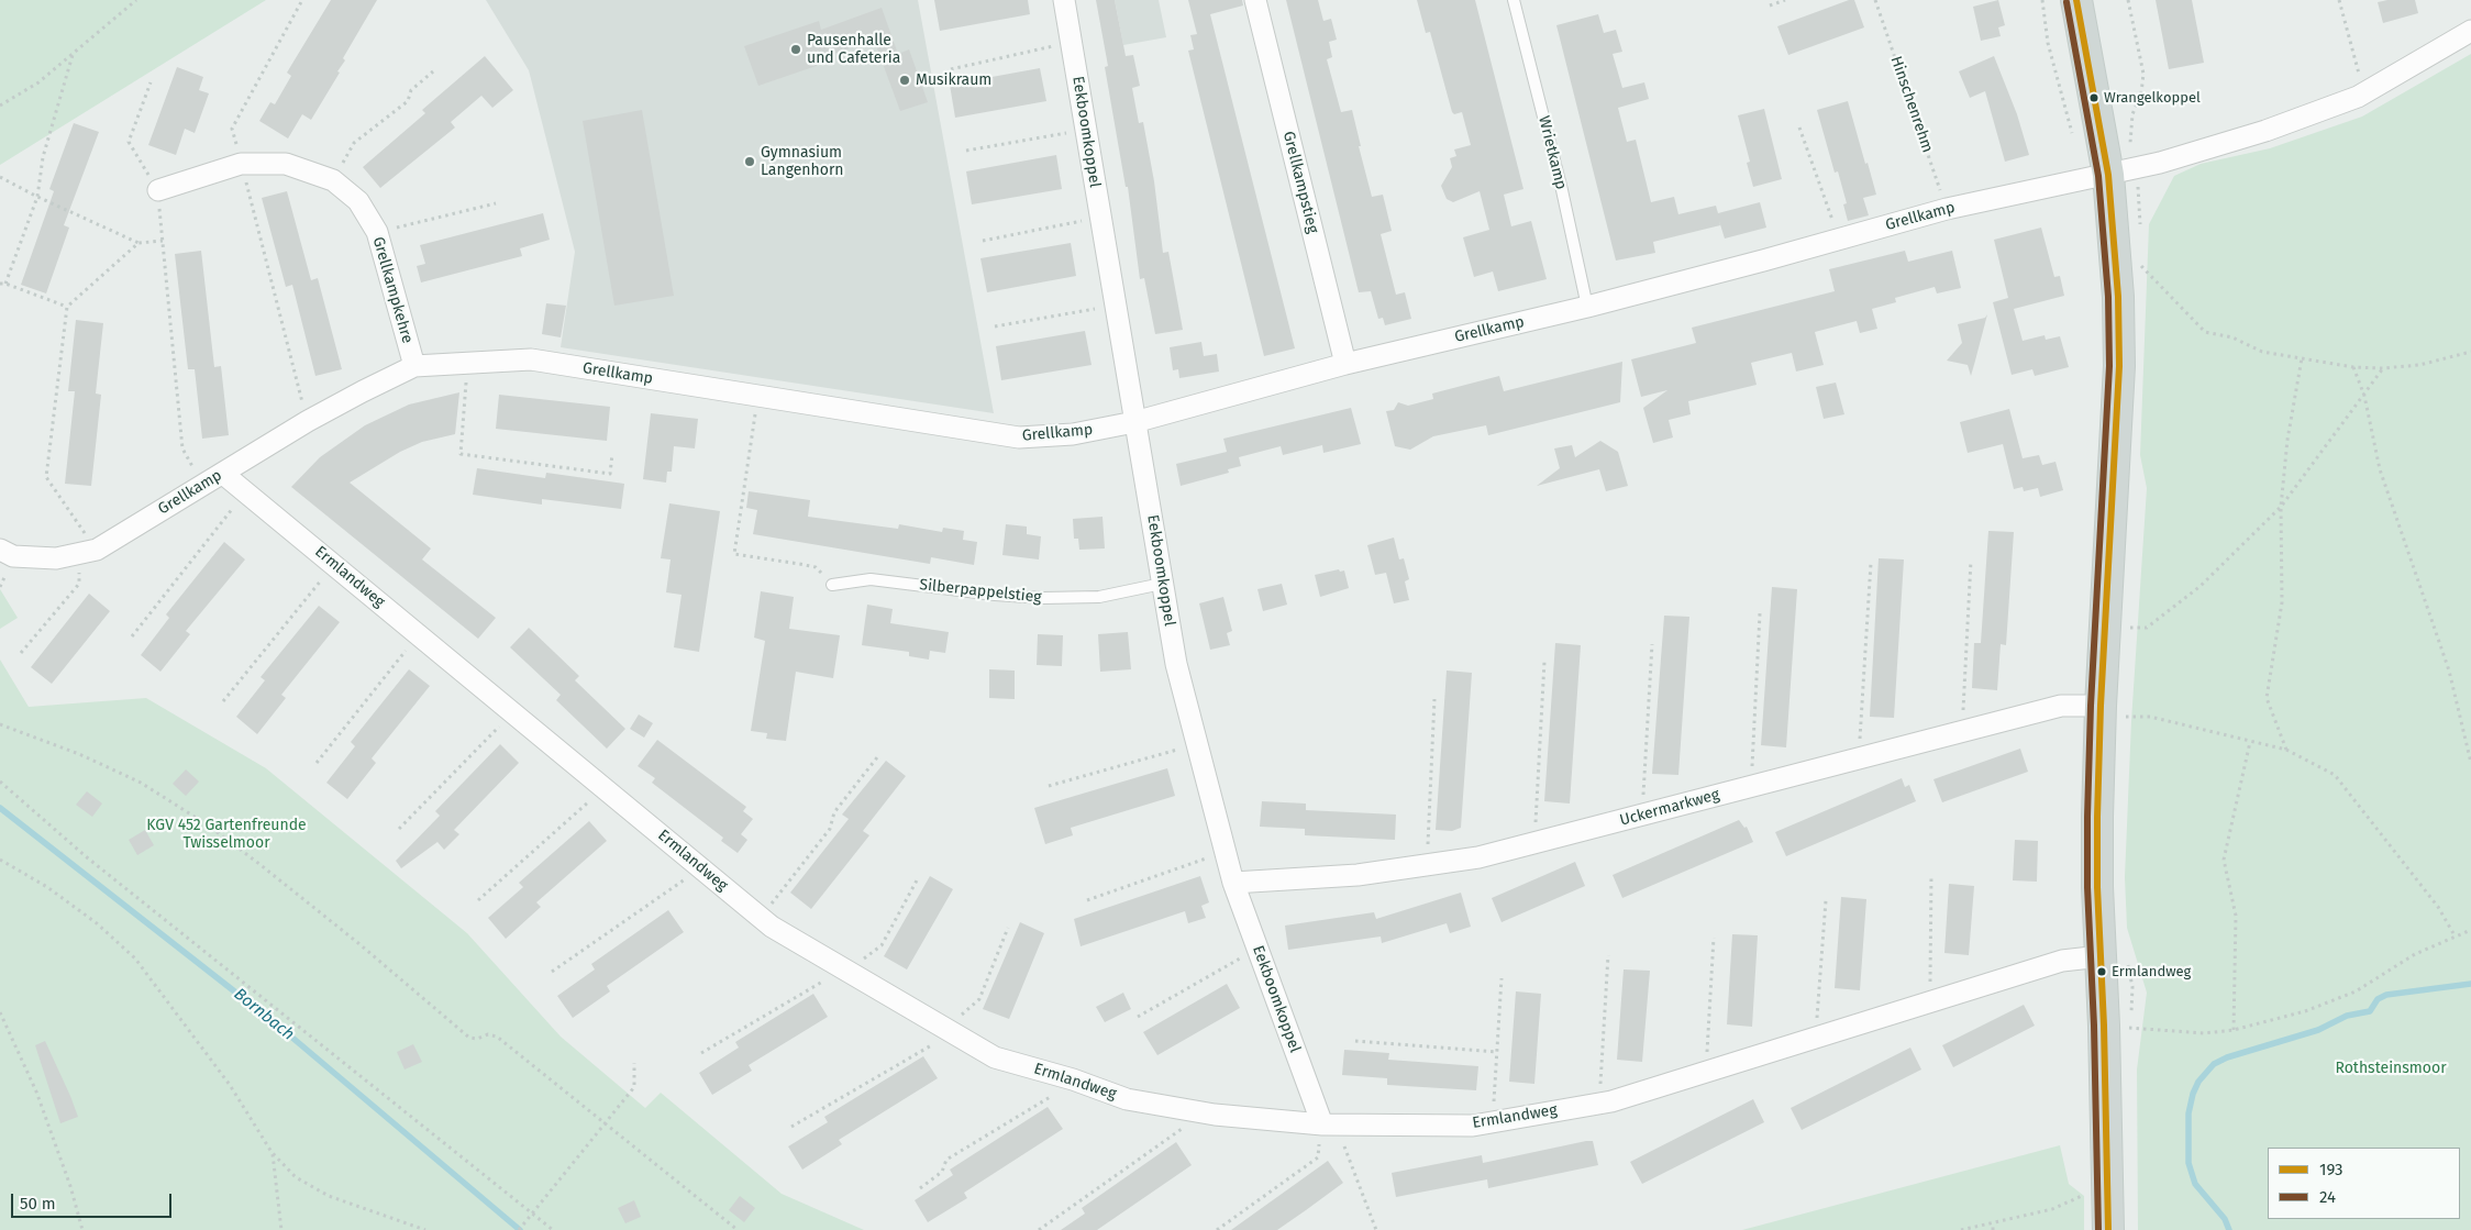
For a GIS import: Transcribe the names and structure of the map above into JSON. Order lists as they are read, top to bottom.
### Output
{
  "streets": {
    "street": [
      "Eekboomkoppel",
      "Grellkampstieg",
      "Grellkamp",
      "Grellkampkehre",
      "Ermlandweg",
      "Uckermarkweg"
    ],
    "lane": ["Wrietkamp", "Silberpappelstieg"],
    "path": ["Hinschenrehm"]
  },
  "crossings": [
    ["Hinschenrehm", "Grellkamp"],
    ["Eekboomkoppel", "Grellkamp"],
    ["Eekboomkoppel", "Ermlandweg"],
    ["Eekboomkoppel", "Silberpappelstieg"],
    ["Eekboomkoppel", "Uckermarkweg"],
    ["Wrietkamp", "Grellkamp"],
    ["Grellkampstieg", "Grellkamp"],
    ["Grellkamp", "Grellkampkehre"],
    ["Grellkamp", "Ermlandweg"]
  ],
  "water": ["Bornbach"],
  "parks": ["KGV 452 Gartenfreunde Twisselmoor", "Rothsteinsmoor"],
  "places": [
    "Pausenhalle und Cafeteria",
    "Musikraum",
    "Wrangelkoppel",
    "Gymnasium Langenhorn",
    "Ermlandweg"
  ],
  "lines": ["transit line 193", "transit line 24"],
  "legend": ["193", "24"],
  "scale_bar": "50 m"
}
